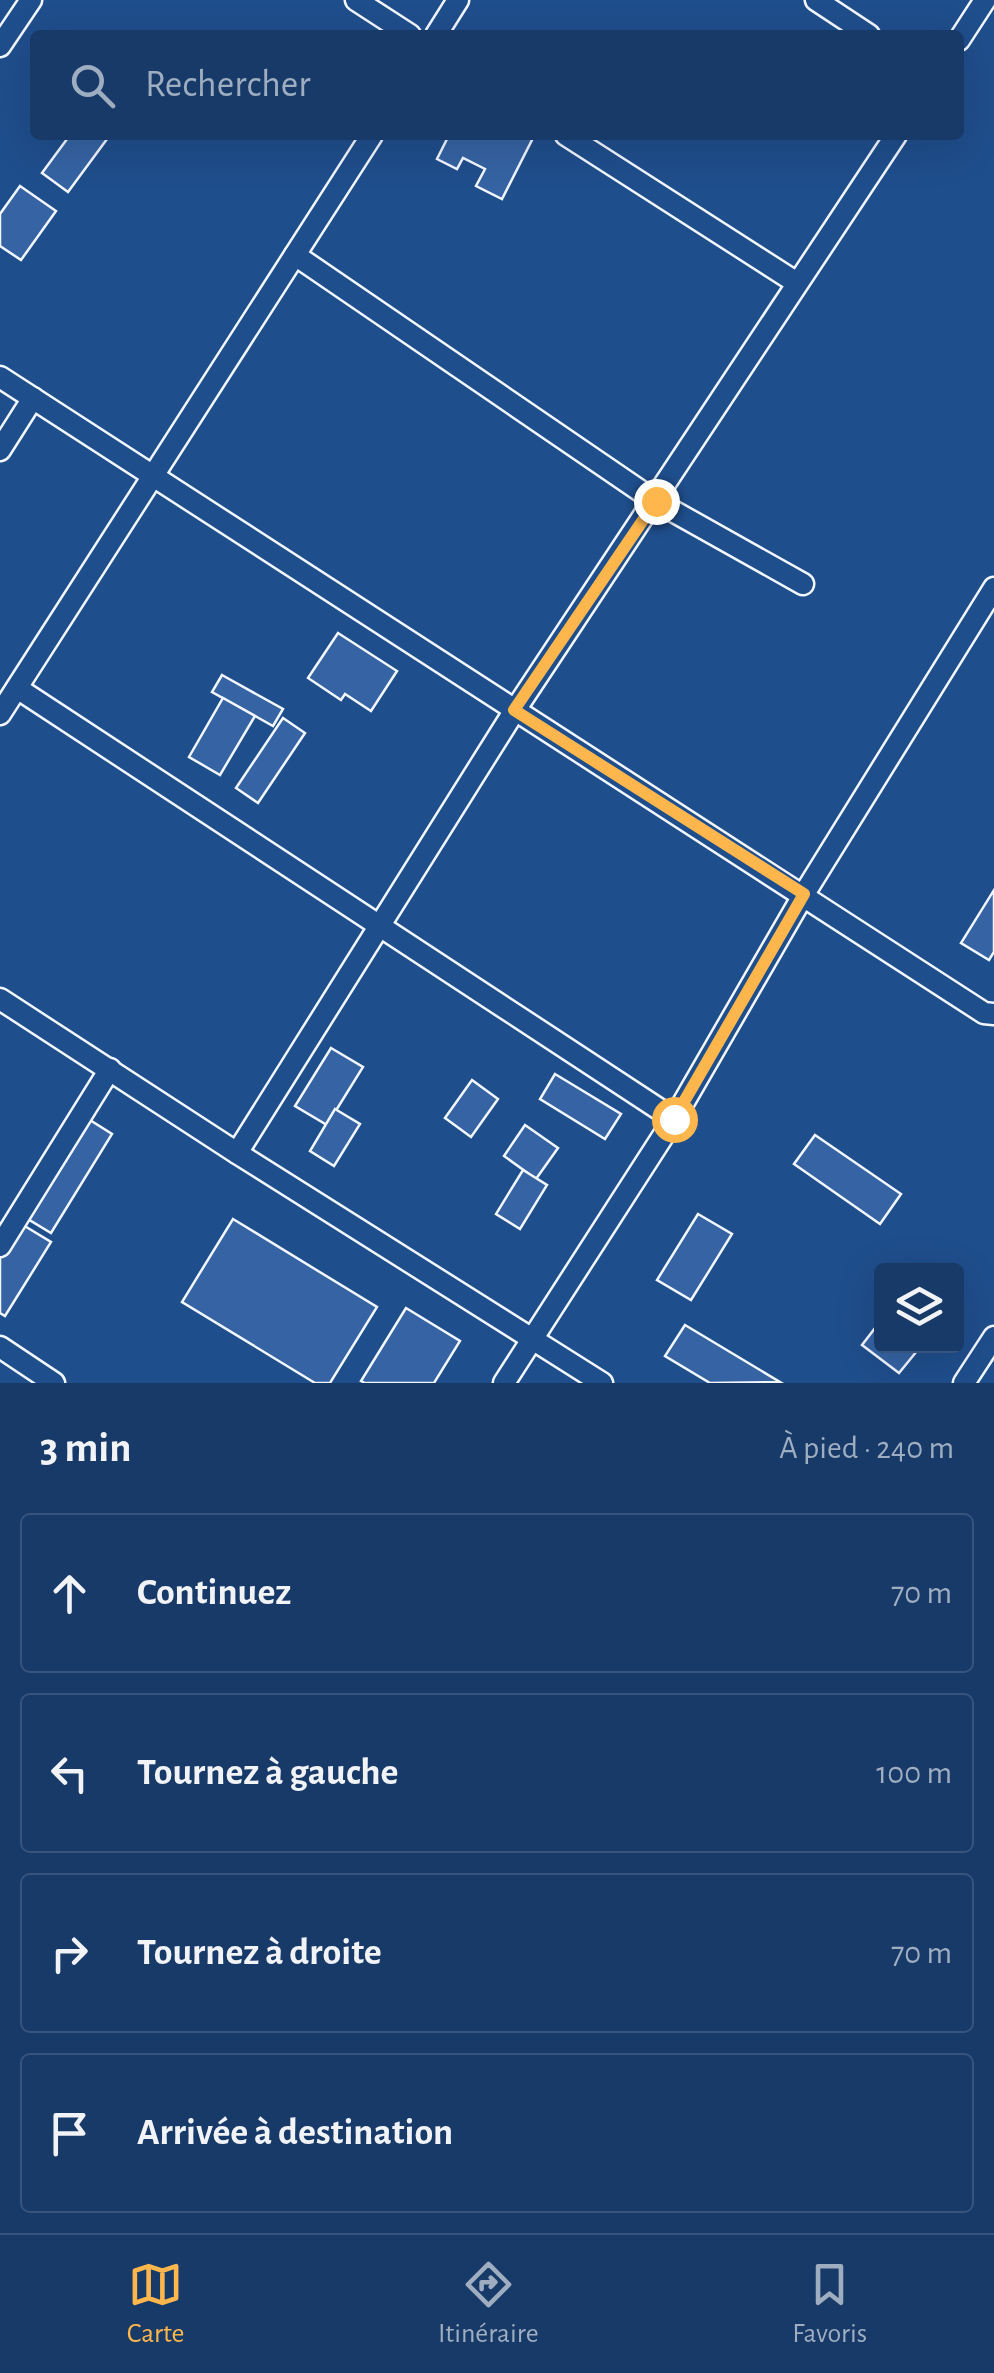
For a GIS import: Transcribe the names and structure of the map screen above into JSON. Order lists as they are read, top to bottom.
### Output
{
  "page": {
    "search": "Rechercher",
    "heading": ["3 min", "À pied · 240 m"],
    "list": [
      ["Continuez", "70 m"],
      ["Tournez à gauche", "100 m"],
      ["Tournez à droite", "70 m"],
      "Arrivée à destination"
    ],
    "nav": ["Carte", "Itinéraire", "Favoris"]
  }
}
